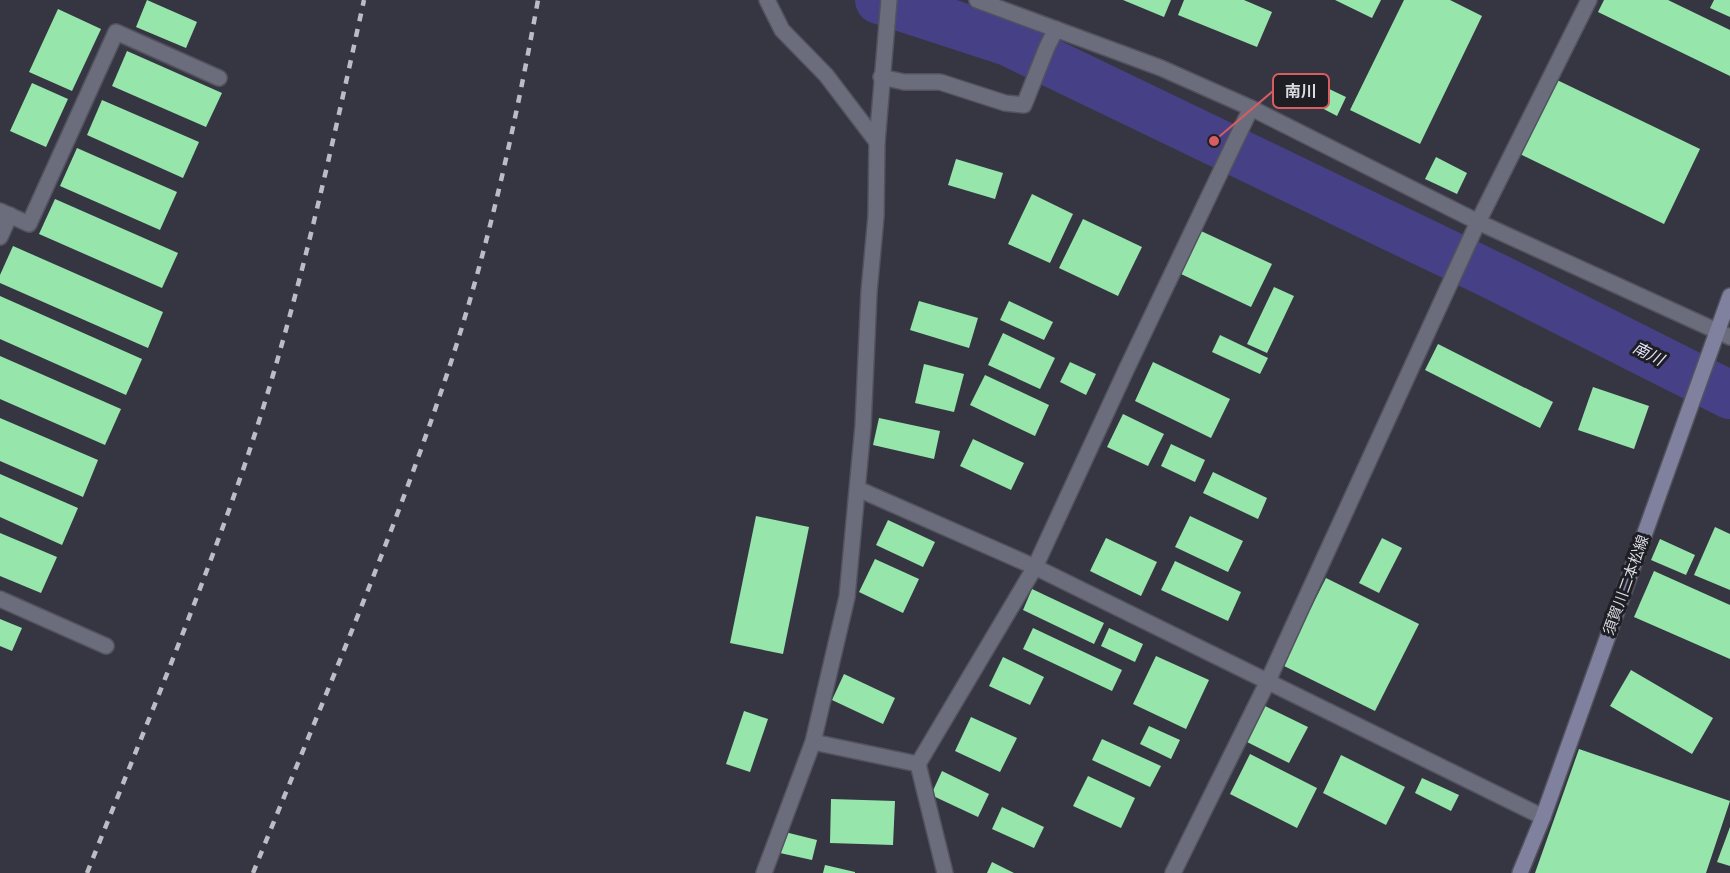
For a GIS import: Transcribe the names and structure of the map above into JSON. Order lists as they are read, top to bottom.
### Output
{
  "streets": {
    "main road": ["須賀川二本松線"]
  },
  "water": ["南川"],
  "places": ["南川"]
}
